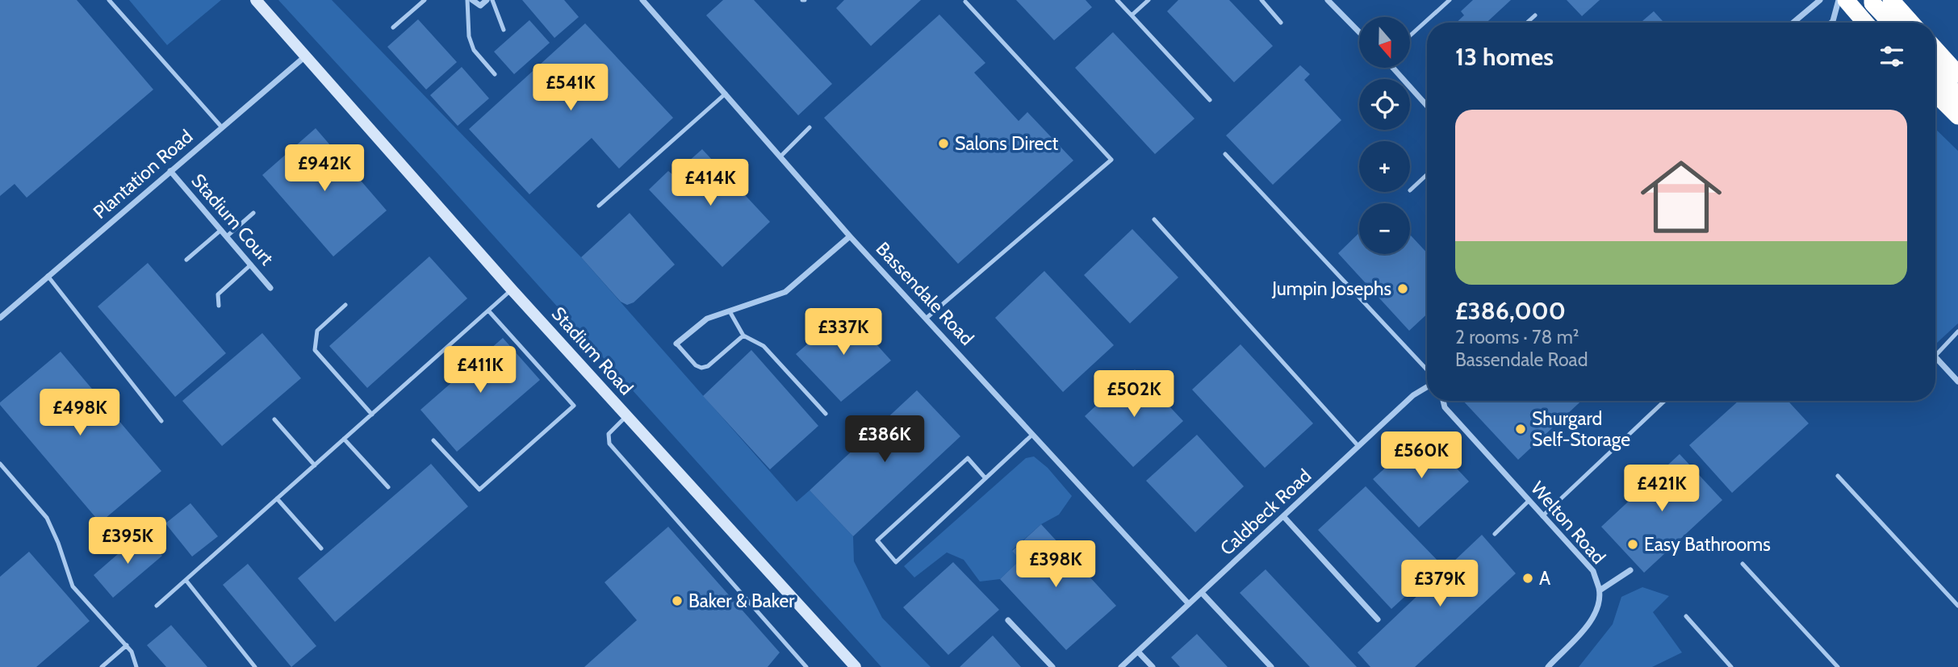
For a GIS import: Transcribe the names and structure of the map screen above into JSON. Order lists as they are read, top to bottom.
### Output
{
  "streets": {
    "street": [
      "Plantation Road",
      "Stadium Court",
      "Bassendale Road",
      "Stadium Road",
      "Caldbeck Road",
      "Welton Road"
    ]
  },
  "crossings": [
    ["Plantation Road", "Stadium Court"],
    ["Plantation Road", "Stadium Road"],
    ["Bassendale Road", "Caldbeck Road"]
  ],
  "places": [
    "Salons Direct",
    "Jumpin Josephs",
    "Shurgard Self-Storage",
    "Easy Bathrooms",
    "A",
    "Baker & Baker"
  ],
  "north": "bottom",
  "page": {
    "map_buttons": ["+", "−"],
    "heading": "13 homes",
    "price": [
      "£541K",
      "£942K",
      "£414K",
      "£337K",
      "£411K",
      "£502K",
      "£498K",
      "£386K",
      "£560K",
      "£421K",
      "£395K",
      "£398K",
      "£379K"
    ],
    "list": [
      {
        "name": "£386,000",
        "note": "2 rooms · 78 m² · Bassendale Road"
      }
    ]
  }
}
